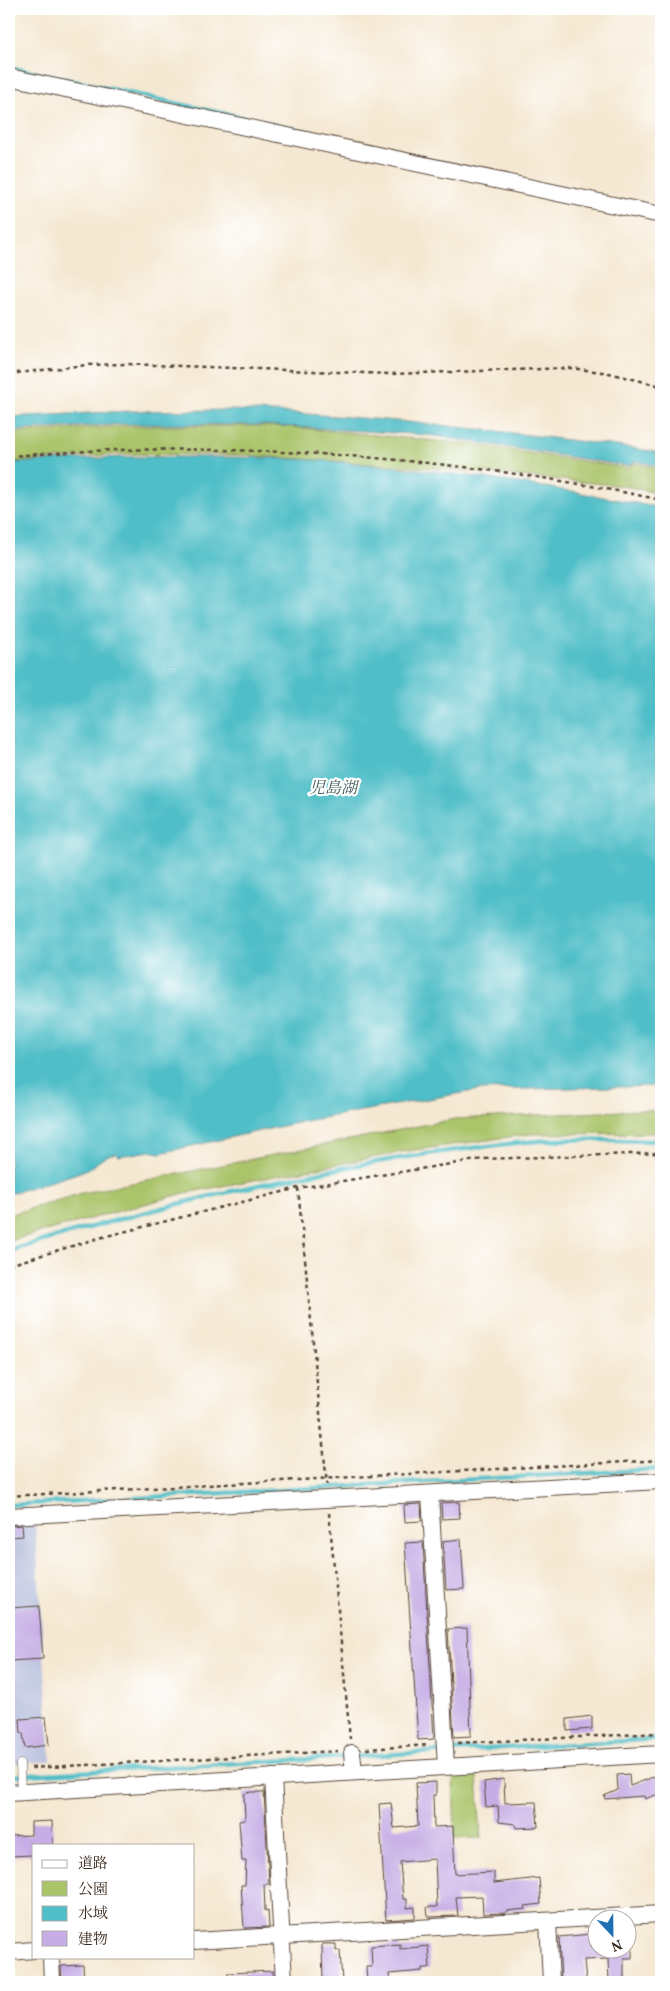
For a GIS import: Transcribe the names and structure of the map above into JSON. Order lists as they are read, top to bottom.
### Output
{
  "water": ["児島湖"],
  "legend": [
    "道路",
    "公園",
    "水域",
    "建物"
  ],
  "north": "bottom"
}
